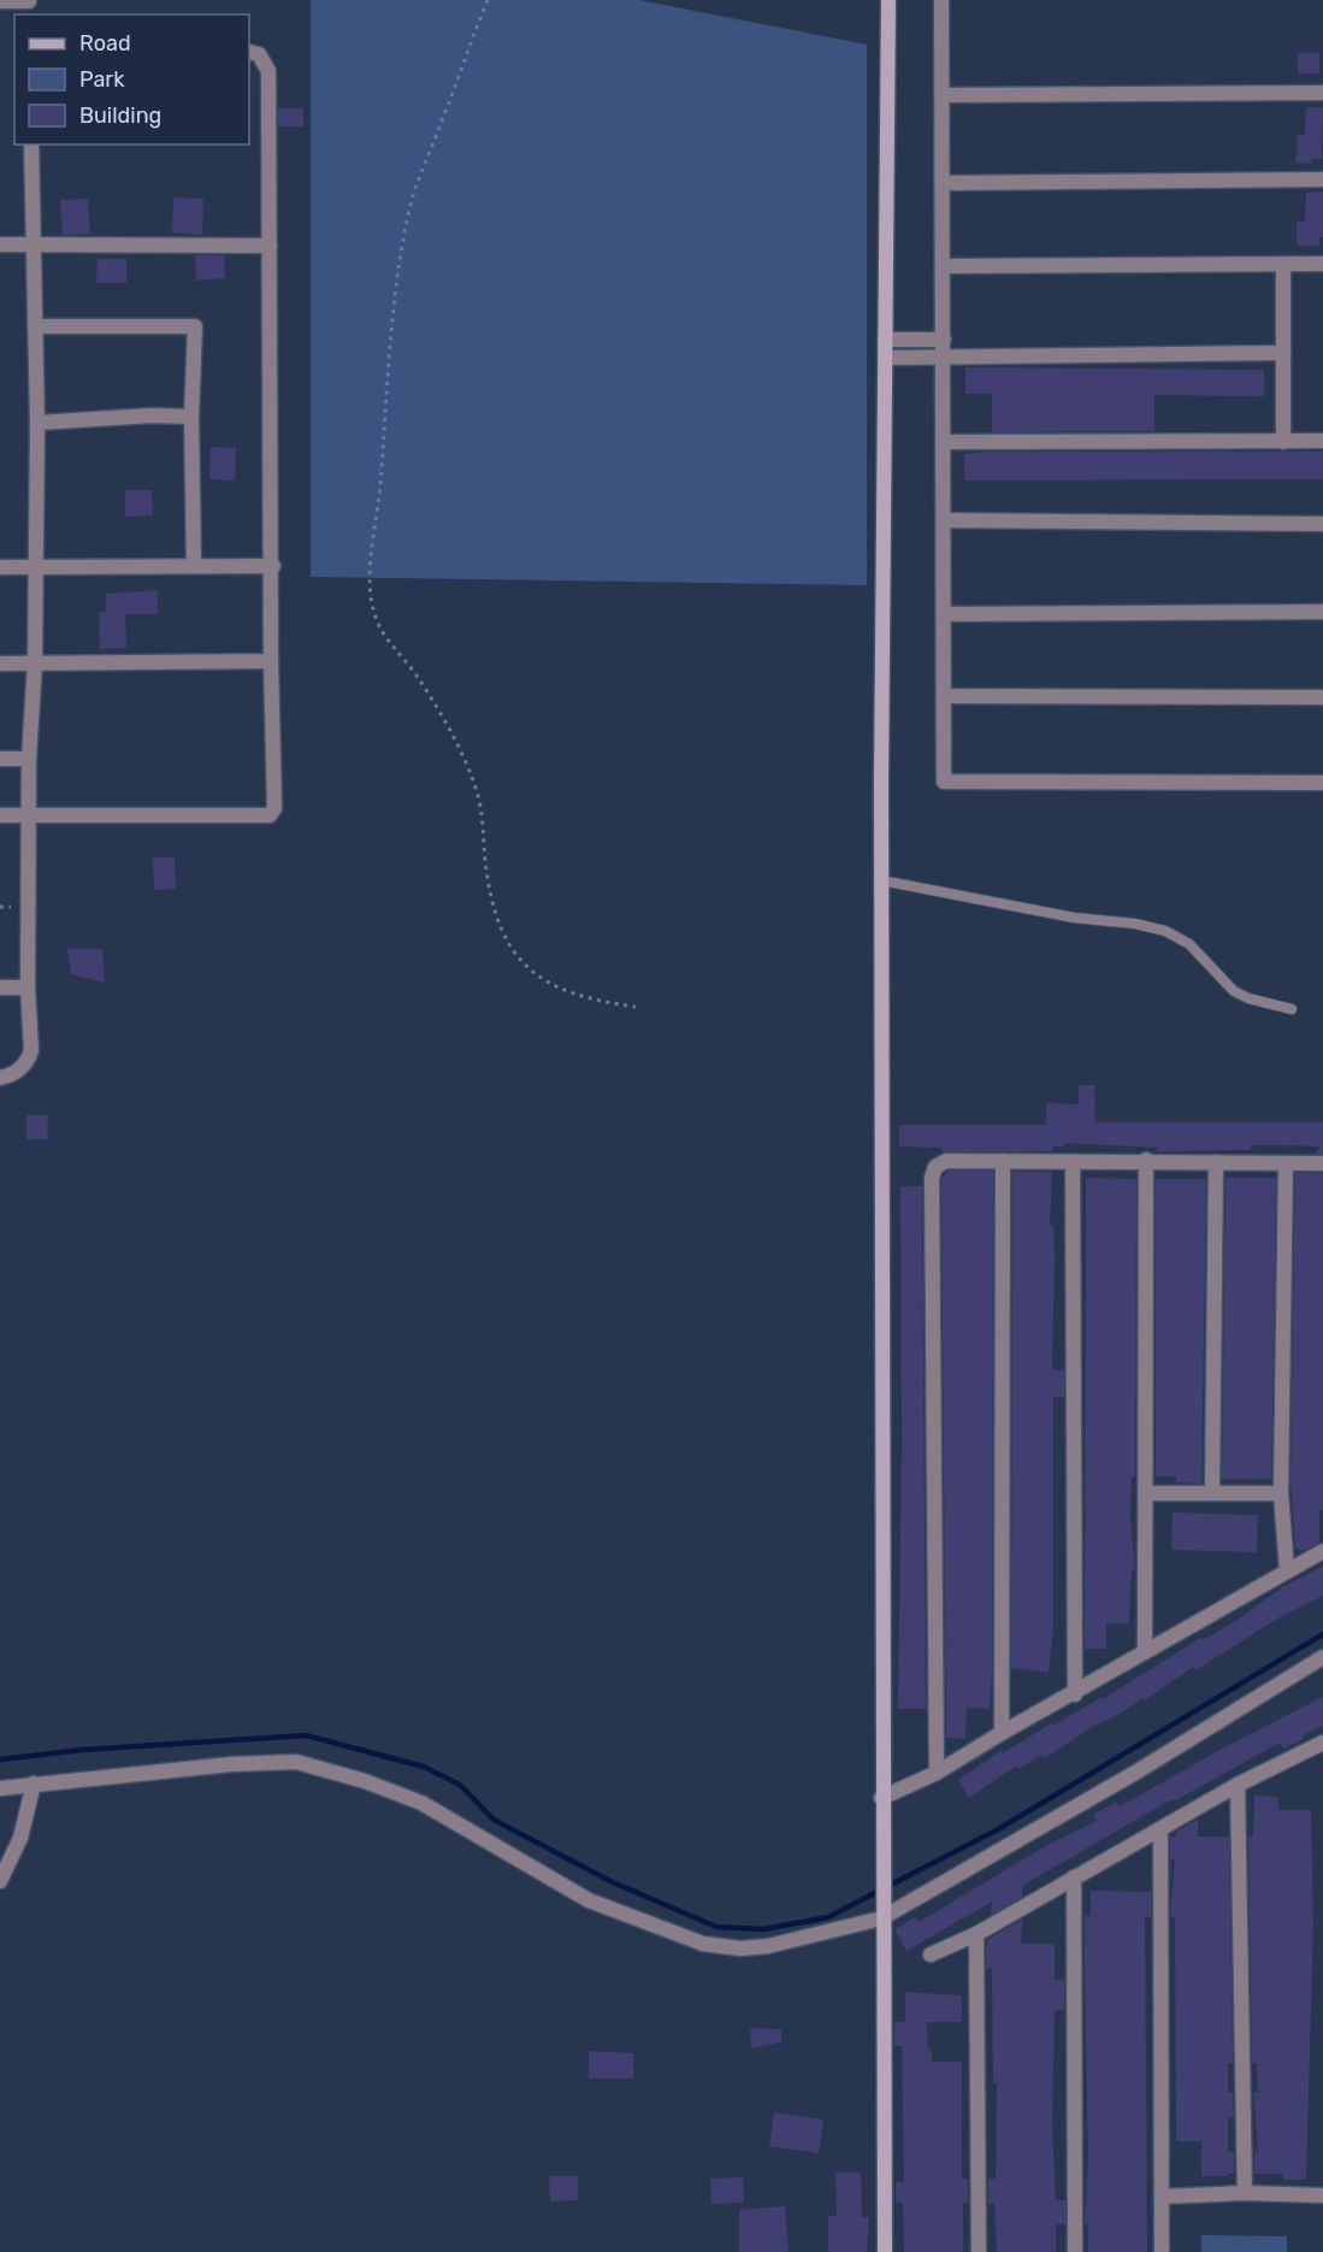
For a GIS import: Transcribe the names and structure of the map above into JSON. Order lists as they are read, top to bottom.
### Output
{
  "legend": ["Road", "Park", "Building"]
}
